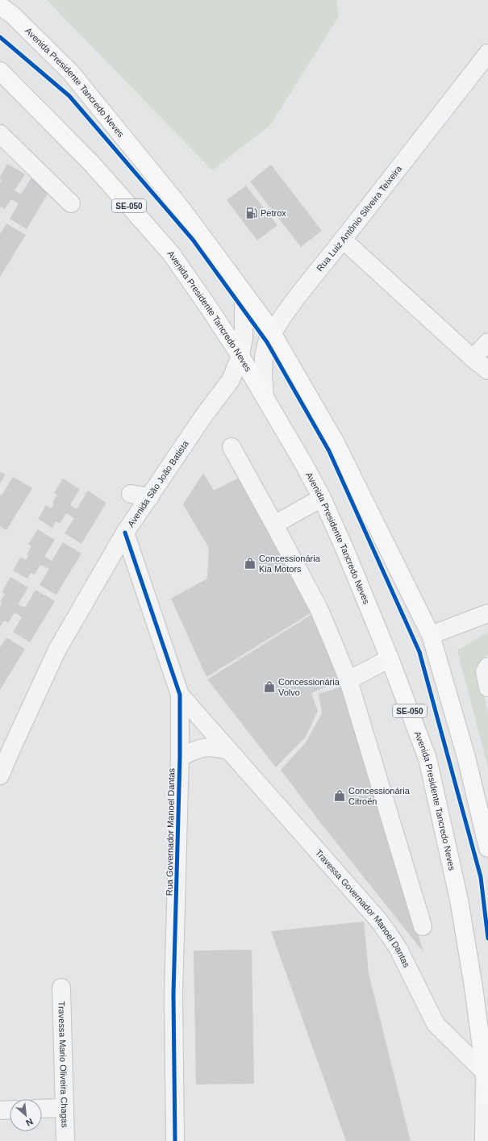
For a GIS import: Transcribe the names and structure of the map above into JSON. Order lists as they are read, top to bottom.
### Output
{
  "streets": {
    "main road": ["Avenida Presidente Tancredo Neves", "SE-050"],
    "street": [
      "Rua Luiz Antônio Silveira Teixeira",
      "Avenida São João Batista",
      "Rua Governador Manoel Dantas",
      "Travessa Governador Manoel Dantas",
      "Travessa Mario Oliveira Chagas"
    ]
  },
  "crossings": [
    ["Avenida Presidente Tancredo Neves", "Rua Luiz Antônio Silveira Teixeira"],
    ["Avenida Presidente Tancredo Neves", "Avenida São João Batista"],
    ["Avenida Presidente Tancredo Neves", "Travessa Governador Manoel Dantas"],
    ["Avenida São João Batista", "Rua Governador Manoel Dantas"],
    ["Rua Governador Manoel Dantas", "Travessa Governador Manoel Dantas"]
  ],
  "places": {
    "fuel station": ["Petrox"],
    "shop": ["Concessionária Kia Motors", "Concessionária Volvo", "Concessionária Citroën"]
  },
  "north": "bottom right"
}
